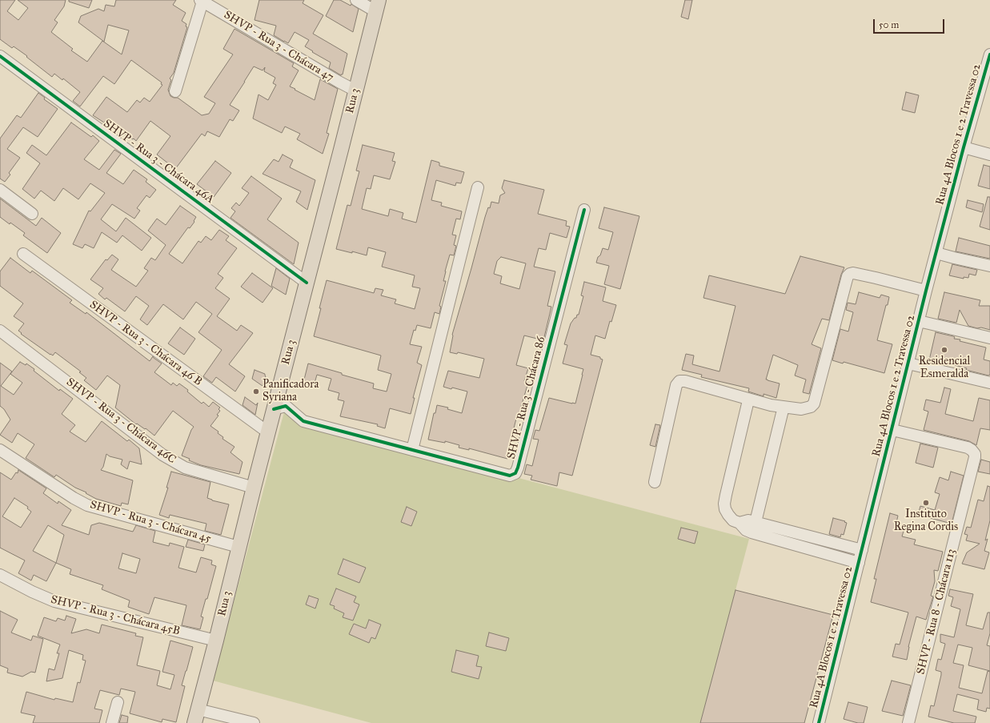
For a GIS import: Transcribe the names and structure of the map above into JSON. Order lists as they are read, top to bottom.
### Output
{
  "streets": {
    "main road": ["Rua 3"],
    "street": [
      "SHVP - Rua 3 - Chácara 47",
      "Rua 4A Blocos 1 e 2 Travessa 02",
      "SHVP - Rua 3 - Chácara 46A",
      "SHVP - Rua 3 - Chácara 46 B",
      "SHVP - Rua 3 - Chácara 86",
      "SHVP - Rua 3 - Chácara 46C",
      "SHVP - Rua 3 - Chácara 45",
      "SHVP - Rua 8 - Chácara 113",
      "SHVP - Rua 3 - Chácara 45B"
    ]
  },
  "crossings": [
    ["SHVP - Rua 3 - Chácara 47", "Rua 3"],
    ["Rua 3", "SHVP - Rua 3 - Chácara 46A"],
    ["Rua 3", "SHVP - Rua 3 - Chácara 46 B"],
    ["Rua 3", "SHVP - Rua 3 - Chácara 86"],
    ["Rua 3", "SHVP - Rua 3 - Chácara 46C"],
    ["Rua 3", "SHVP - Rua 3 - Chácara 45"],
    ["Rua 3", "SHVP - Rua 3 - Chácara 45B"],
    ["Rua 4A Blocos 1 e 2 Travessa 02", "SHVP - Rua 8 - Chácara 113"]
  ],
  "places": ["Residencial Esmeralda", "Panificadora Syriana", "Instituto Regina Cordis"],
  "scale_bar": "50 m"
}
